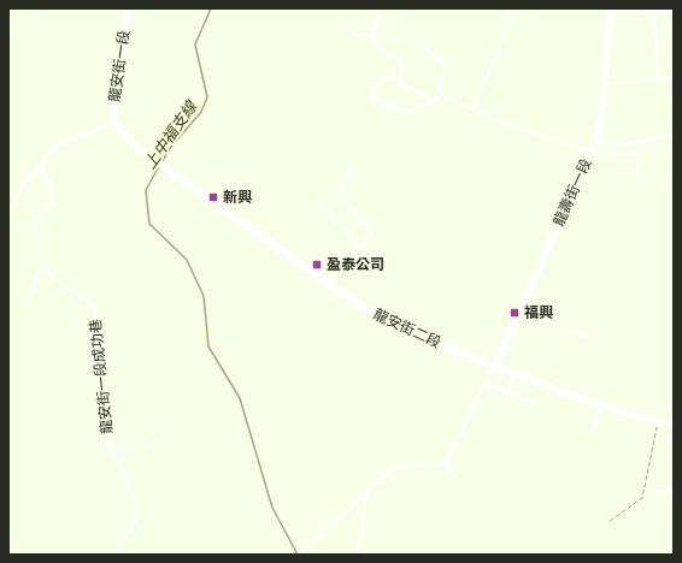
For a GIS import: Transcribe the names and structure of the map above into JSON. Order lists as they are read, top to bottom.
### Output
{
  "streets": {
    "street": ["龍安街一段", "龍壽街一段", "龍安街二段"],
    "lane": ["龍安街一段成功巷"]
  },
  "crossings": [
    ["龍安街一段", "龍安街二段"],
    ["龍壽街一段", "龍安街二段"]
  ],
  "water": ["上中福支線"],
  "places": {
    "transit": ["新興", "盈泰公司", "福興"]
  }
}
